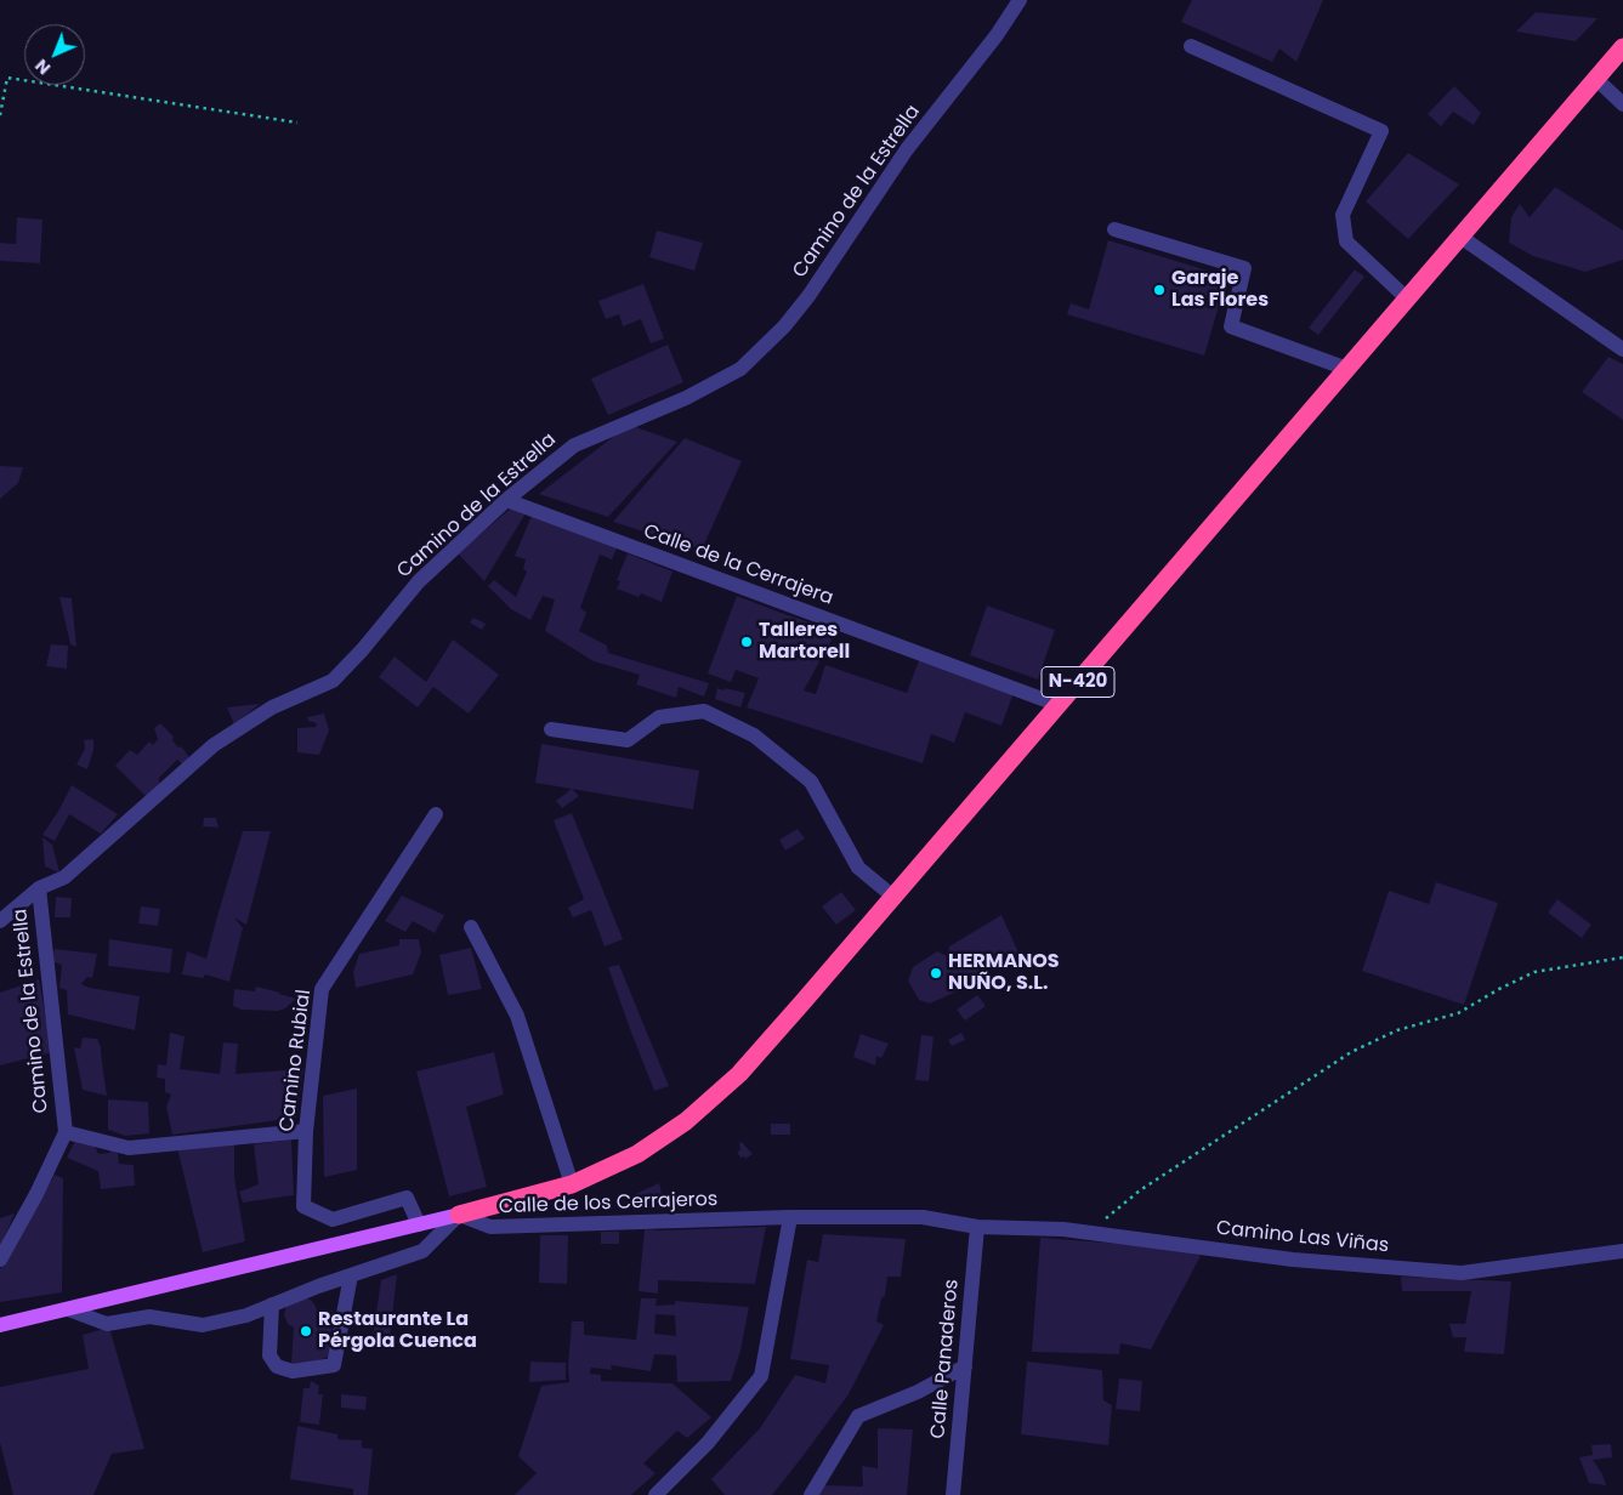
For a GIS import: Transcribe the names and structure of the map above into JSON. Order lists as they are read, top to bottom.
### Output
{
  "streets": {
    "highway": ["N-420"],
    "street": [
      "Camino de la Estrella",
      "Calle de la Cerrajera",
      "Camino Rubial",
      "Calle de los Cerrajeros",
      "Camino Las Viñas",
      "Calle Panaderos"
    ]
  },
  "crossings": [
    ["Camino de la Estrella", "Calle de la Cerrajera"],
    ["Calle de la Cerrajera", "N-420"],
    ["N-420", "Calle de los Cerrajeros"],
    ["Calle de los Cerrajeros", "Camino Las Viñas"],
    ["Calle de los Cerrajeros", "Calle Panaderos"],
    ["Camino Las Viñas", "Calle Panaderos"]
  ],
  "places": [
    "Garaje Las Flores",
    "Talleres Martorell",
    "HERMANOS NUÑO, S.L.",
    "Restaurante La Pérgola Cuenca"
  ],
  "north": "bottom left"
}
